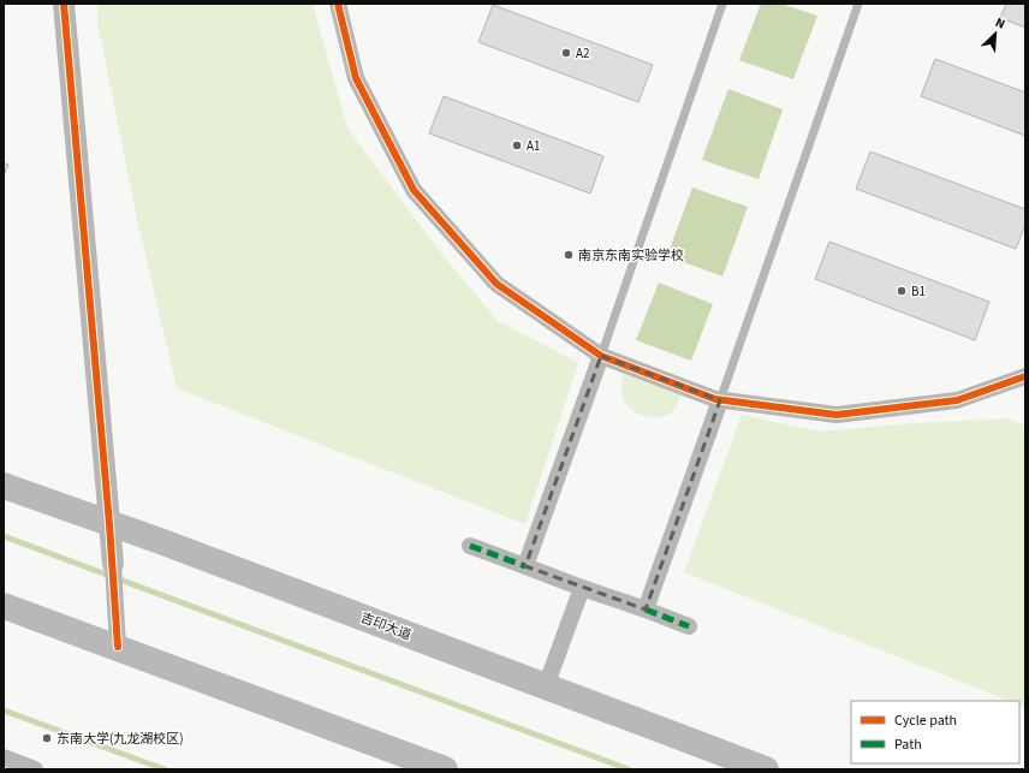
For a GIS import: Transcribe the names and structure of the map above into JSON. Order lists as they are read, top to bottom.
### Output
{
  "streets": {
    "main road": ["吉印大道"]
  },
  "places": [
    "A2",
    "A1",
    "南京东南实验学校",
    "B1",
    "东南大学(九龙湖校区)"
  ],
  "legend": ["Cycle path", "Path"],
  "north": "top right"
}
